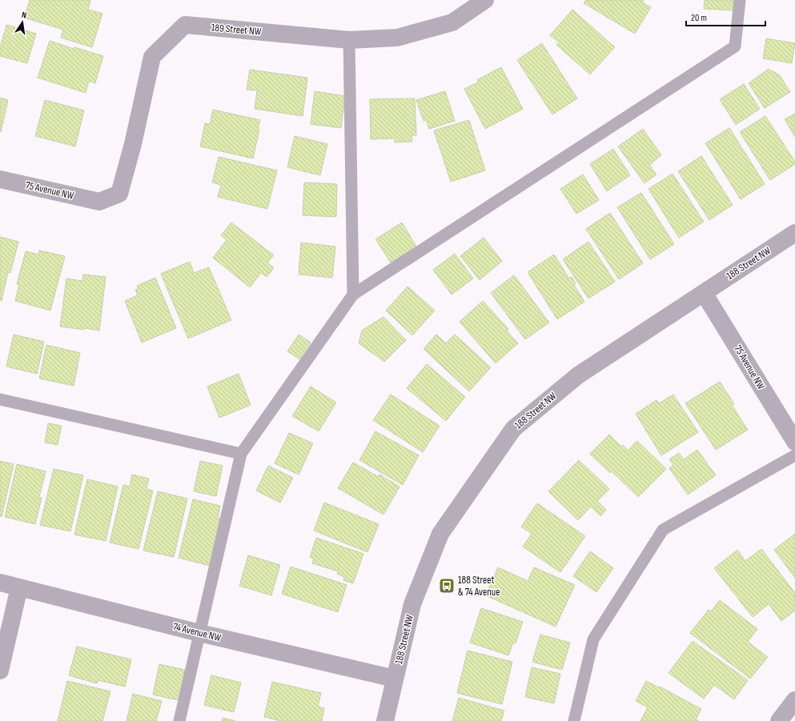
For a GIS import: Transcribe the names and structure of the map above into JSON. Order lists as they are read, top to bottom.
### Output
{
  "streets": {
    "street": [
      "189 Street NW",
      "75 Avenue NW",
      "188 Street NW",
      "74 Avenue NW"
    ]
  },
  "crossings": [
    ["189 Street NW", "75 Avenue NW"],
    ["75 Avenue NW", "188 Street NW"],
    ["188 Street NW", "74 Avenue NW"]
  ],
  "places": {
    "bus stop": ["188 Street & 74 Avenue"]
  },
  "scale_bar": "20 m",
  "north": "top"
}
